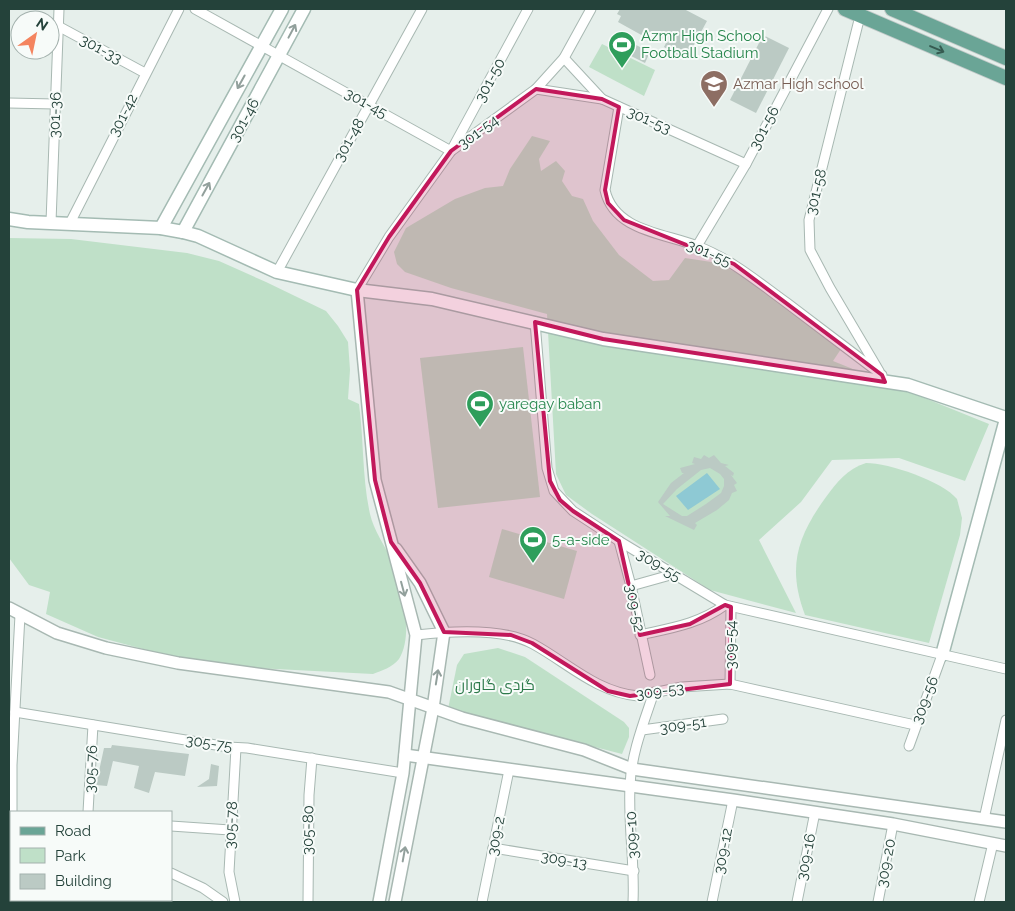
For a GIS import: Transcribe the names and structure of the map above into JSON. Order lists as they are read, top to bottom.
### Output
{
  "streets": {
    "main road": ["301-46"],
    "street": [
      "301-33",
      "301-50",
      "301-45",
      "301-36",
      "301-42",
      "301-53",
      "301-56",
      "301-54",
      "301-48",
      "301-58",
      "301-55",
      "309-55",
      "309-52",
      "309-54",
      "309-53",
      "309-56",
      "309-51",
      "305-75",
      "305-76",
      "305-78",
      "305-80",
      "309-10",
      "309-2",
      "309-12",
      "309-16",
      "309-13",
      "309-20"
    ]
  },
  "crossings": [
    ["301-33", "301-42"],
    ["301-50", "301-45"],
    ["301-50", "301-54"],
    ["301-45", "301-46"],
    ["301-45", "301-54"],
    ["301-45", "301-48"],
    ["301-53", "301-56"],
    ["301-53", "301-54"],
    ["301-53", "301-55"],
    ["301-56", "301-55"],
    ["301-58", "301-55"],
    ["309-55", "309-52"],
    ["309-55", "309-54"],
    ["309-55", "309-56"],
    ["309-54", "309-53"],
    ["309-53", "309-56"],
    ["305-75", "305-76"],
    ["305-75", "305-78"],
    ["305-75", "305-80"],
    ["309-10", "309-13"],
    ["309-2", "309-13"]
  ],
  "parks": ["گردی گاوران"],
  "places": {
    "sports": ["Azmr High School Football Stadium", "yaregay baban", "5-a-side"],
    "school or university": ["Azmar High school"]
  },
  "legend": ["Road", "Park", "Building"],
  "north": "top right"
}
